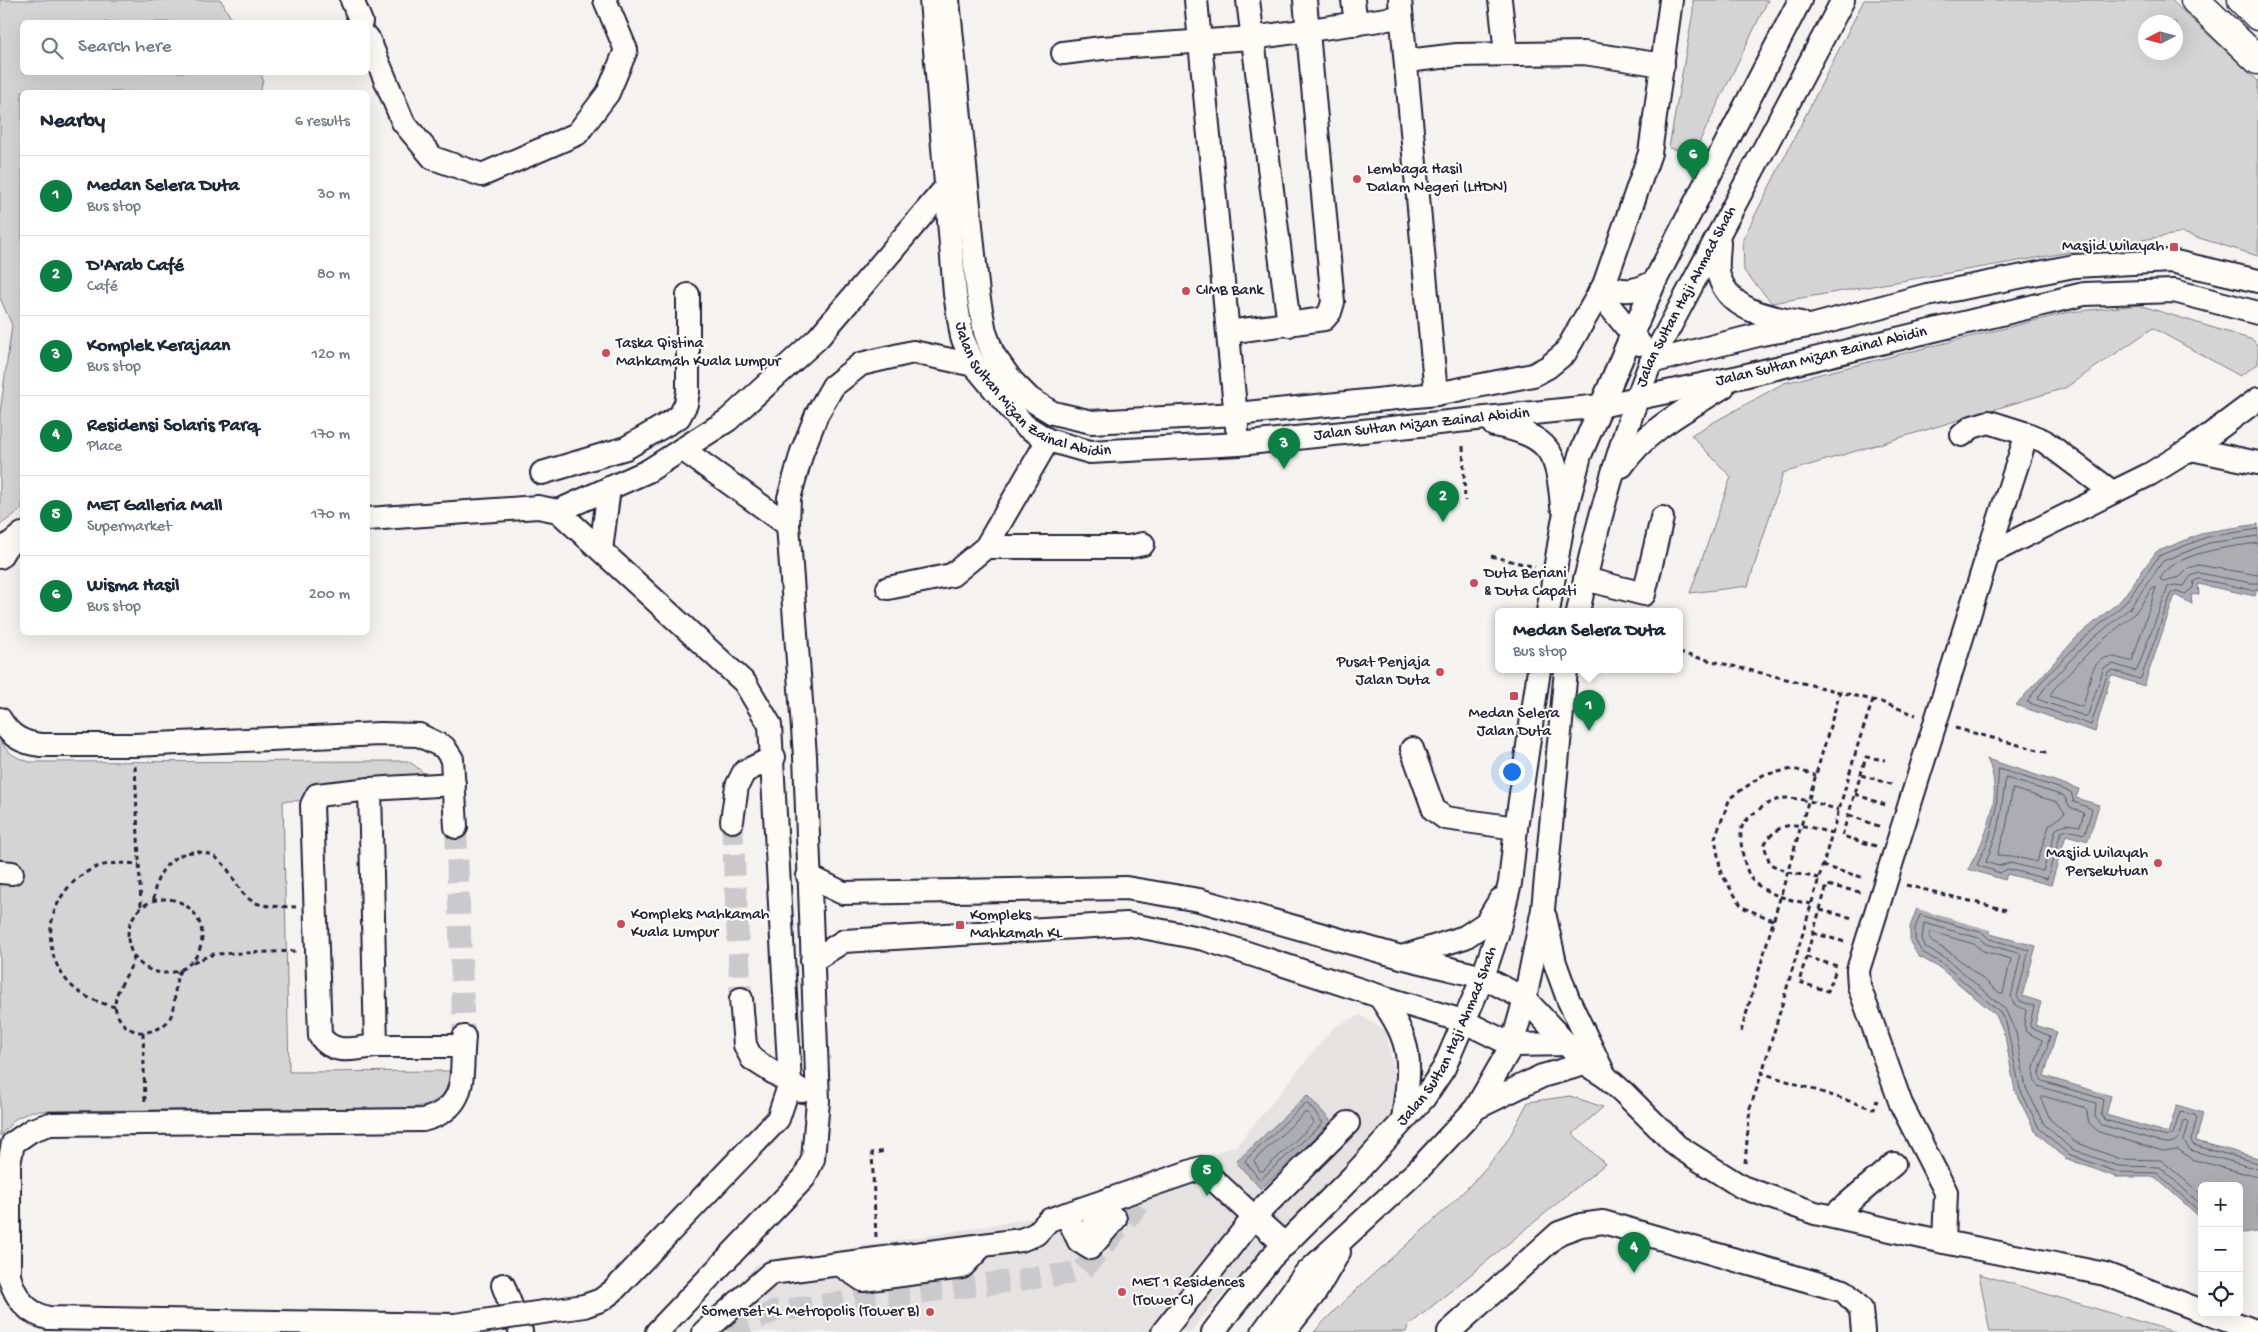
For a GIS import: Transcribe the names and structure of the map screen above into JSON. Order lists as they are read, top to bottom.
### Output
{
  "streets": {
    "street": ["Jalan Sultan Haji Ahmad Shah", "Jalan Sultan Mizan Zainal Abidin"]
  },
  "crossings": [
    ["Jalan Sultan Haji Ahmad Shah", "Jalan Sultan Mizan Zainal Abidin"]
  ],
  "places": {
    "other": [
      "Lembaga Hasil Dalam Negeri (LHDN)",
      "CIMB Bank",
      "Taska Qistina Mahkamah Kuala Lumpur",
      "Duta Beriani & Duta Capati",
      "Pusat Penjaja Jalan Duta",
      "Masjid Wilayah Persekutuan",
      "Kompleks Mahkamah Kuala Lumpur",
      "MET 1 Residences (Tower C)",
      "Somerset KL Metropolis (Tower B)"
    ],
    "transit": ["Masjid Wilayah", "Medan Selera Jalan Duta", "Kompleks Mahkamah KL"]
  },
  "north": "left",
  "page": {
    "search": "Search here",
    "heading": ["Nearby", "6 results"],
    "pins": [
      "6",
      "3",
      "2",
      "1",
      "5",
      "4"
    ],
    "list": [
      {
        "mark": "1",
        "name": "Medan Selera Duta",
        "note": "Bus stop",
        "value": "30 m"
      },
      {
        "mark": "2",
        "name": "D'Arab Café",
        "note": "Café",
        "value": "80 m"
      },
      {
        "mark": "3",
        "name": "Komplek Kerajaan",
        "note": "Bus stop",
        "value": "120 m"
      },
      {
        "mark": "4",
        "name": "Residensi Solaris Parq",
        "note": "Place",
        "value": "170 m"
      },
      {
        "mark": "5",
        "name": "MET Galleria Mall",
        "note": "Supermarket",
        "value": "170 m"
      },
      {
        "mark": "6",
        "name": "Wisma Hasil",
        "note": "Bus stop",
        "value": "200 m"
      }
    ],
    "popup": ["Medan Selera Duta", "Bus stop"],
    "map_buttons": ["+", "−"]
  }
}
